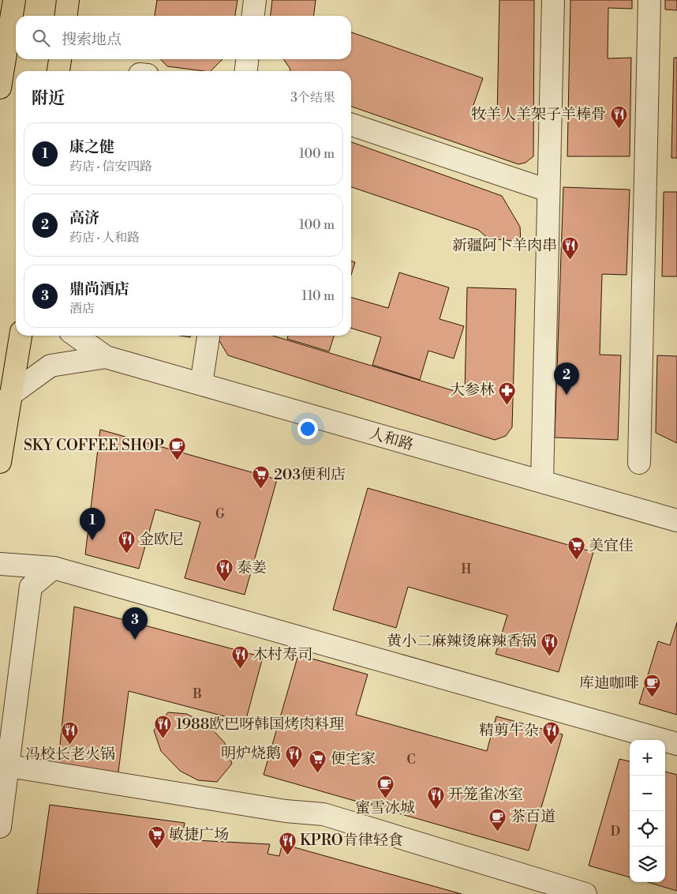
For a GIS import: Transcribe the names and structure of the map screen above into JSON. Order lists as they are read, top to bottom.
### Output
{
  "streets": {
    "street": ["人和路"]
  },
  "places": {
    "restaurant": [
      "牧羊人羊架子羊棒骨",
      "新疆阿卜羊肉串",
      "金欧尼",
      "泰姜",
      "黄小二麻辣烫麻辣香锅",
      "木村寿司",
      "1988欧巴呀韩国烤肉料理",
      "冯校长老火锅",
      "精剪牛杂",
      "明炉烧鹅",
      "开笼雀冰室",
      "KPRO肯律轻食"
    ],
    "pharmacy": ["大参林"],
    "cafe": [
      "SKY COFFEE SHOP",
      "库迪咖啡",
      "蜜雪冰城",
      "茶百道"
    ],
    "supermarket": [
      "203便利店",
      "美宜佳",
      "便宅家",
      "敏捷广场"
    ]
  },
  "house_numbers": [
    "G",
    "H",
    "B",
    "C",
    "D"
  ],
  "page": {
    "search": "搜索地点",
    "heading": ["附近", "3个结果"],
    "list": [
      {
        "mark": "1",
        "name": "康之健",
        "note": "药店 · 信安四路",
        "value": "100 m"
      },
      {
        "mark": "2",
        "name": "高济",
        "note": "药店 · 人和路",
        "value": "100 m"
      },
      {
        "mark": "3",
        "name": "鼎尚酒店",
        "note": "酒店",
        "value": "110 m"
      }
    ],
    "pins": ["2", "1", "3"],
    "map_buttons": ["+", "−"]
  }
}
